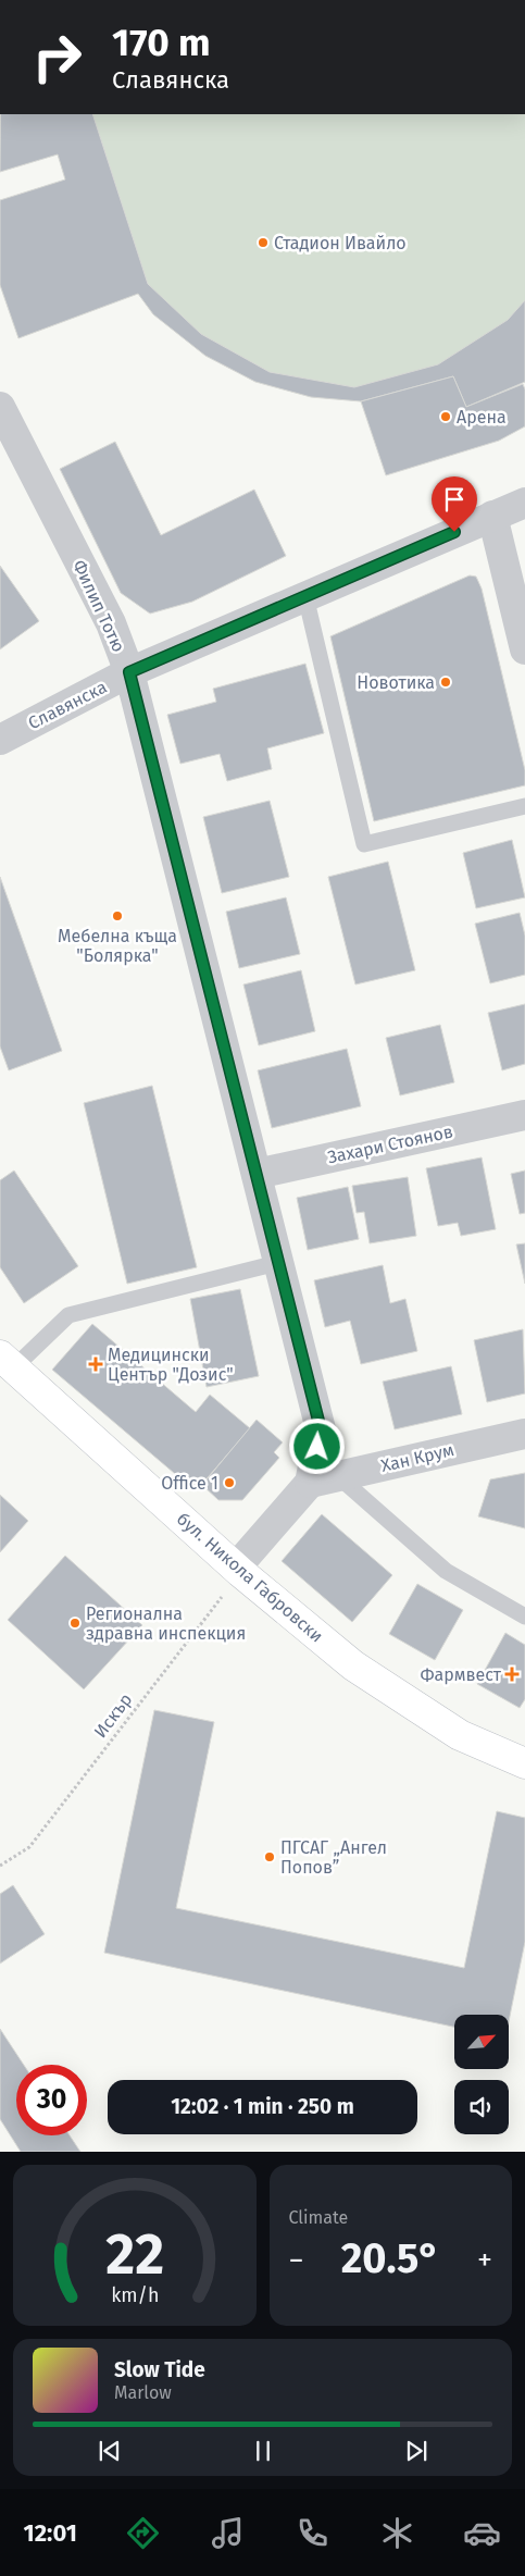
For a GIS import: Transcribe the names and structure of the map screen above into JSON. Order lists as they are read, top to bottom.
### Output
{
  "streets": {
    "street": [
      "Филип Тотю",
      "Славянска",
      "Захари Стоянов",
      "Хан Крум",
      "бул. Никола Габровски"
    ],
    "path": ["Искър"]
  },
  "crossings": [
    ["Филип Тотю", "Славянска"],
    ["Филип Тотю", "Захари Стоянов"],
    ["Филип Тотю", "Хан Крум"],
    ["бул. Никола Габровски", "Искър"]
  ],
  "places": {
    "other": [
      "Стадион Ивайло",
      "Арена",
      "Новотика",
      "Мебелна къща \"Болярка\"",
      "Office 1",
      "Регионална здравна инспекция",
      "ПГСАГ „Ангел Попов”"
    ],
    "health": ["Медицински Център \"Дозис\"", "Фармвест"]
  },
  "north": "top right",
  "page": {
    "turn": ["170 m", "Славянска"],
    "limit": "30",
    "trip": "12:02 · 1 min · 250 m",
    "tile": "Climate",
    "heat": ["−", "20.5°", "+"],
    "song": ["Slow Tide", "Marlow"],
    "tabs": "12:01",
    "gauge": ["22", "km/h"]
  }
}
